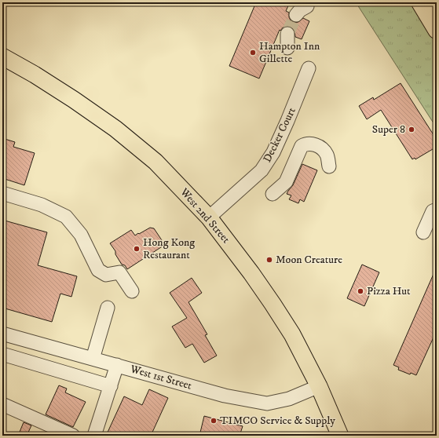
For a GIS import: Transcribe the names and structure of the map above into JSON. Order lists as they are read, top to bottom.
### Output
{
  "streets": {
    "main road": ["West 2nd Street"],
    "street": ["Decker Court", "West 1st Street"]
  },
  "crossings": [
    ["Decker Court", "West 2nd Street"],
    ["West 2nd Street", "West 1st Street"]
  ],
  "places": [
    "Hampton Inn Gillette",
    "Super 8",
    "Hong Kong Restaurant",
    "Moon Creature",
    "Pizza Hut",
    "TIMCO Service & Supply"
  ]
}
